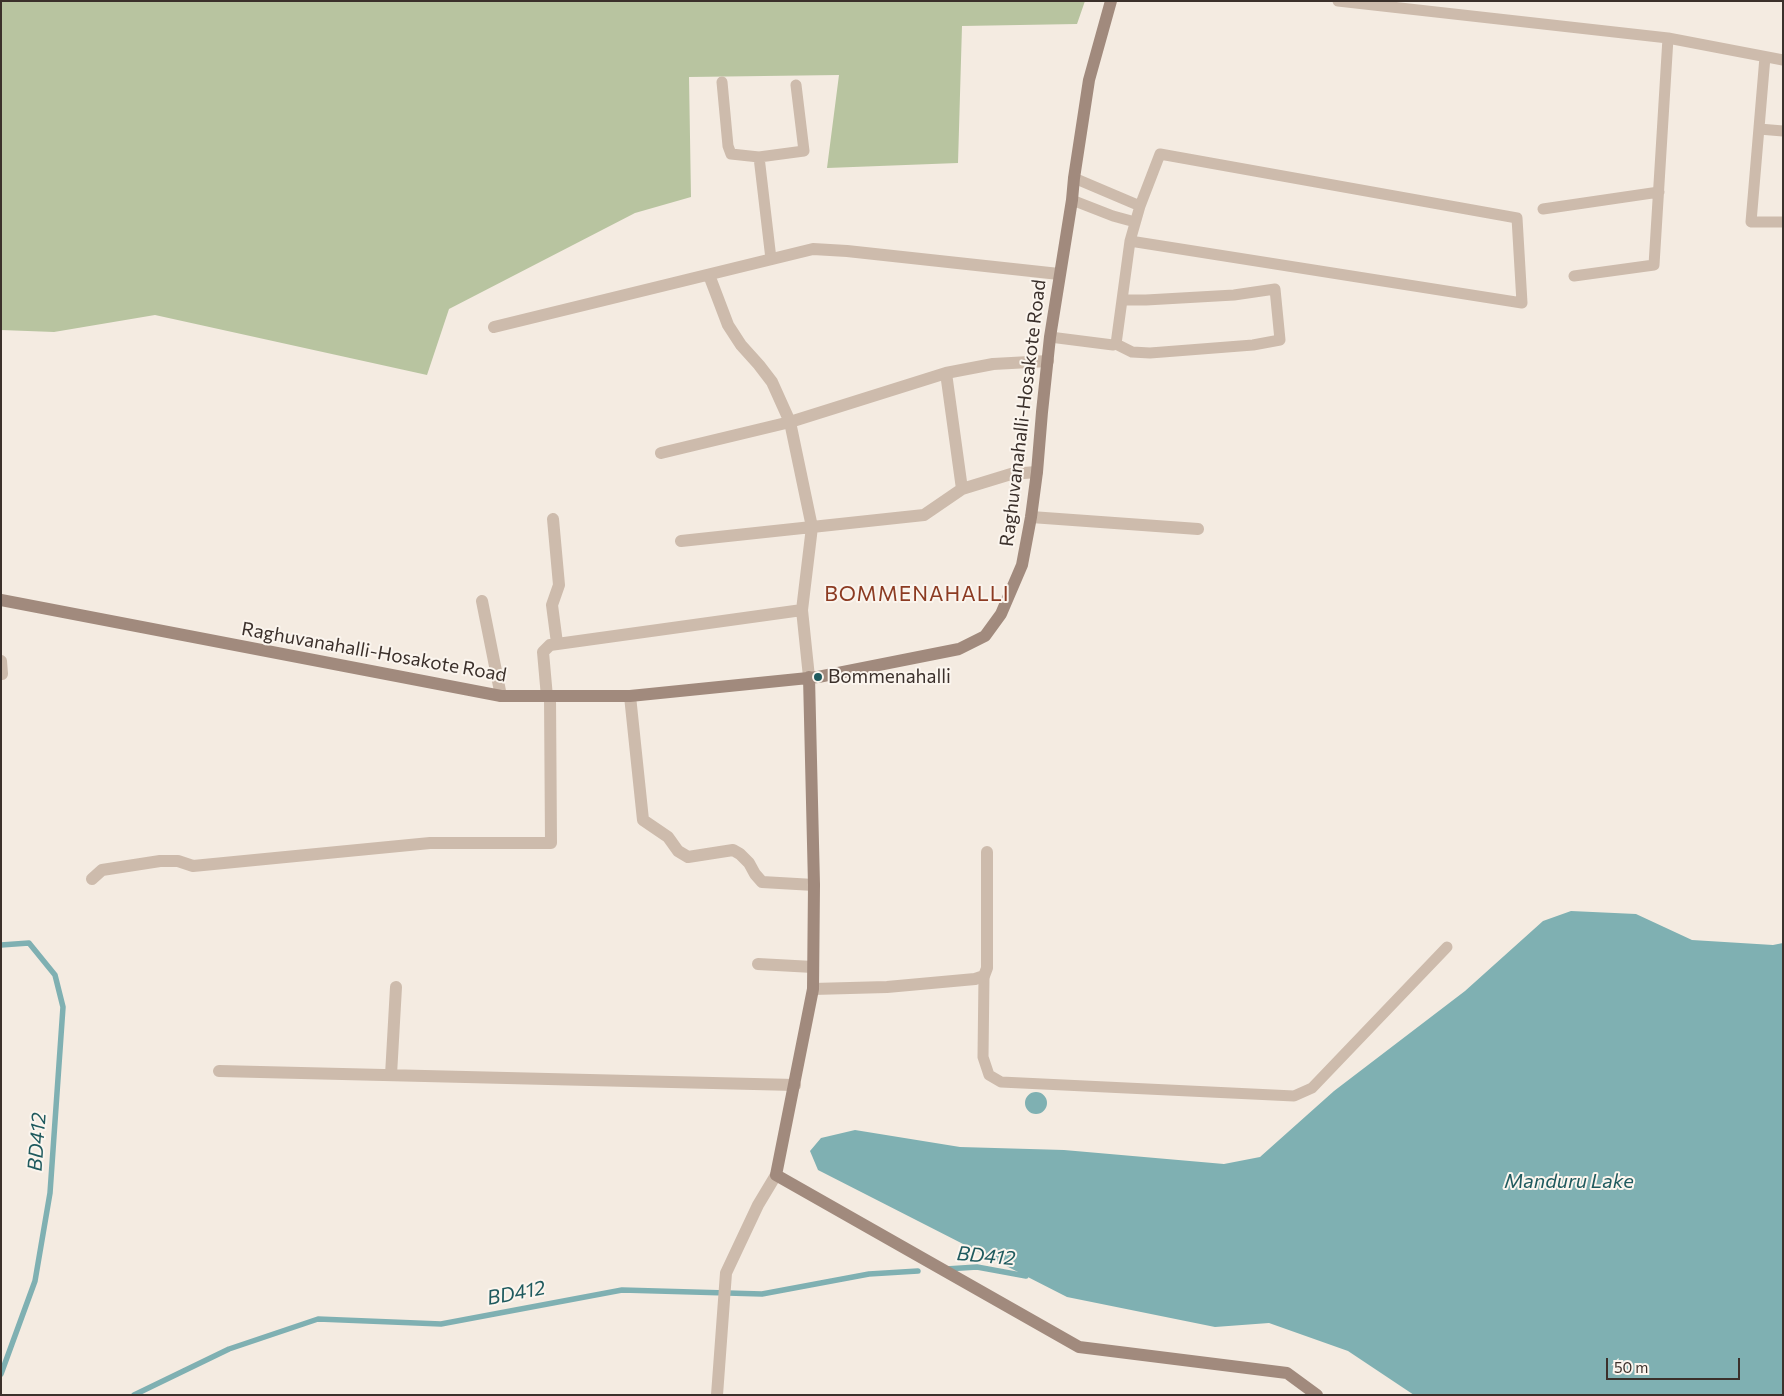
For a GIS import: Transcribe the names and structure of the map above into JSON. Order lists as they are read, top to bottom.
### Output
{
  "streets": {
    "main road": ["Raghuvanahalli-Hosakote Road"]
  },
  "districts": ["BOMMENAHALLI"],
  "water": ["BD412", "Manduru Lake"],
  "places": ["Bommenahalli"],
  "scale_bar": "50 m"
}
